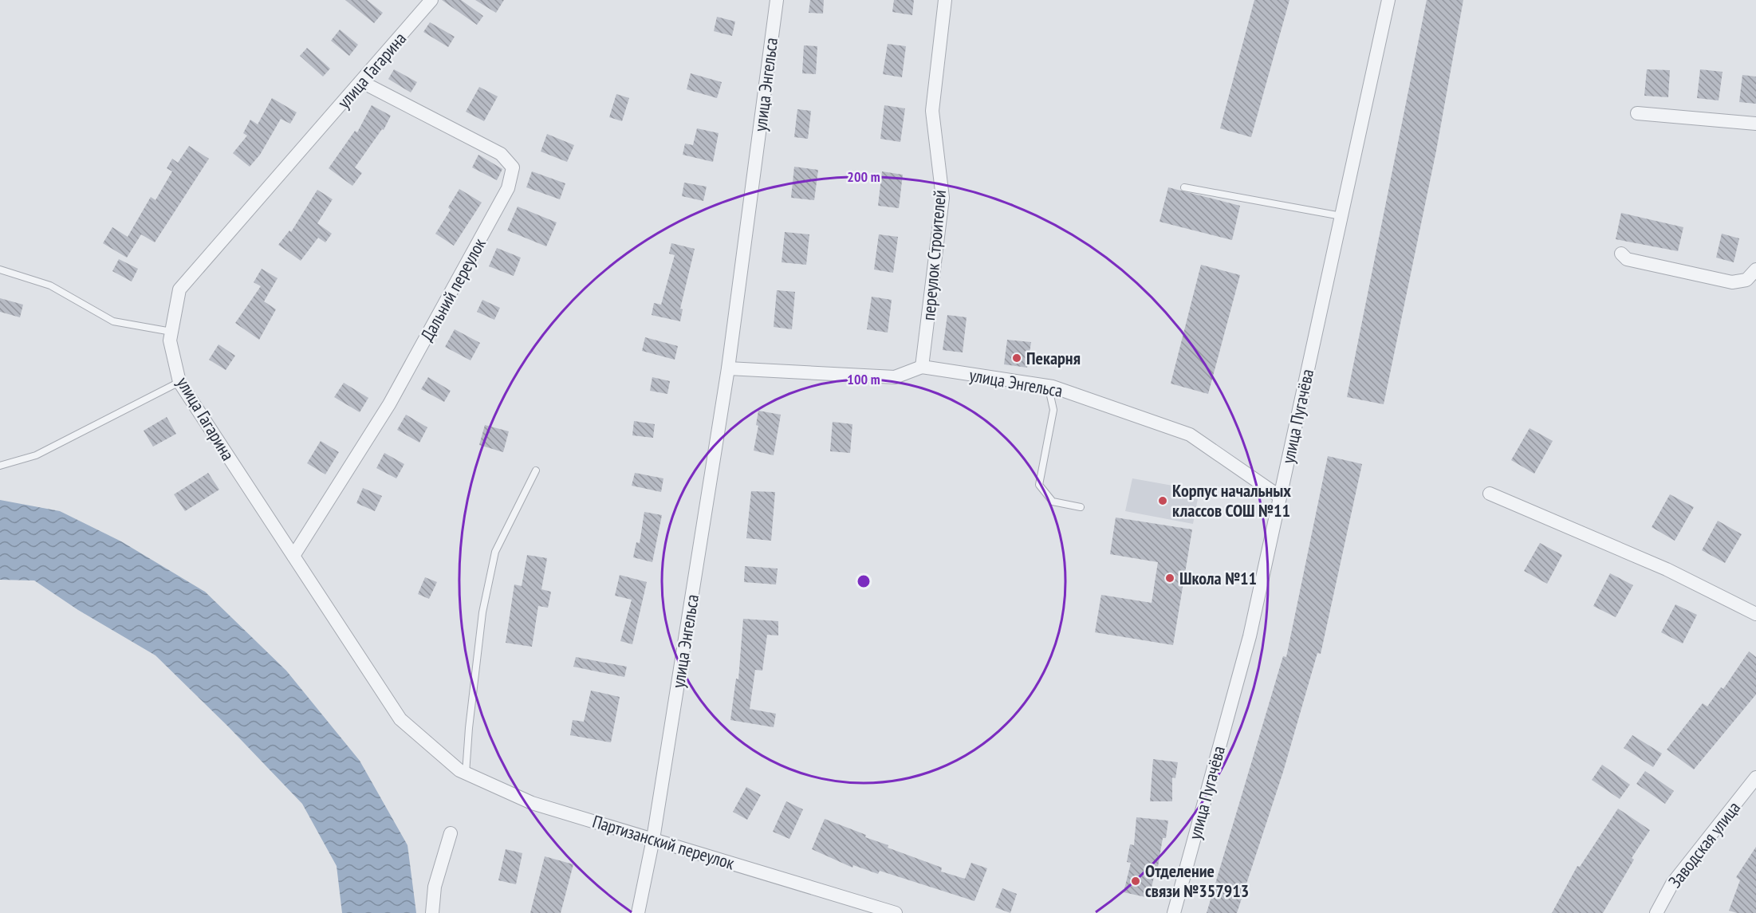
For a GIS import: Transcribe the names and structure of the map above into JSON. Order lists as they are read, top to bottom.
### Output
{
  "streets": {
    "street": [
      "улица Гагарина",
      "улица Энгельса",
      "переулок Строителей",
      "Дальний переулок",
      "улица Пугачёва",
      "Партизанский переулок",
      "Заводская улица"
    ]
  },
  "crossings": [
    ["улица Гагарина", "Дальний переулок"],
    ["улица Гагарина", "Партизанский переулок"],
    ["улица Энгельса", "переулок Строителей"],
    ["улица Энгельса", "улица Пугачёва"],
    ["улица Энгельса", "Партизанский переулок"]
  ],
  "places": [
    "Пекарня",
    "Корпус начальных классов СОШ №11",
    "Школа №11",
    "Отделение связи №357913"
  ],
  "rings": ["200 m", "100 m"]
}
